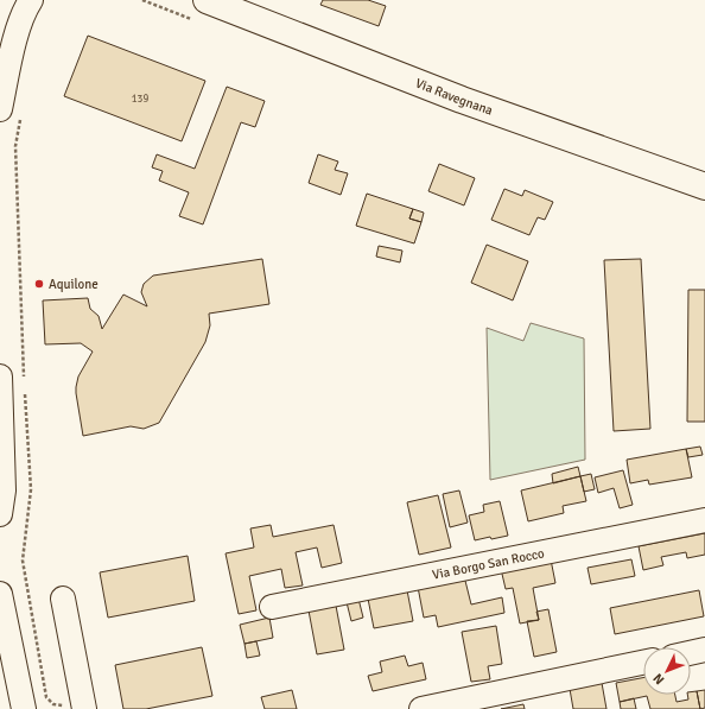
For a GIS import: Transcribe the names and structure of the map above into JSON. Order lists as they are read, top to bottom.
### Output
{
  "streets": {
    "main road": ["Via Ravegnana"],
    "street": ["Via Borgo San Rocco"]
  },
  "places": ["Aquilone"],
  "house_numbers": ["139"],
  "north": "bottom left"
}
